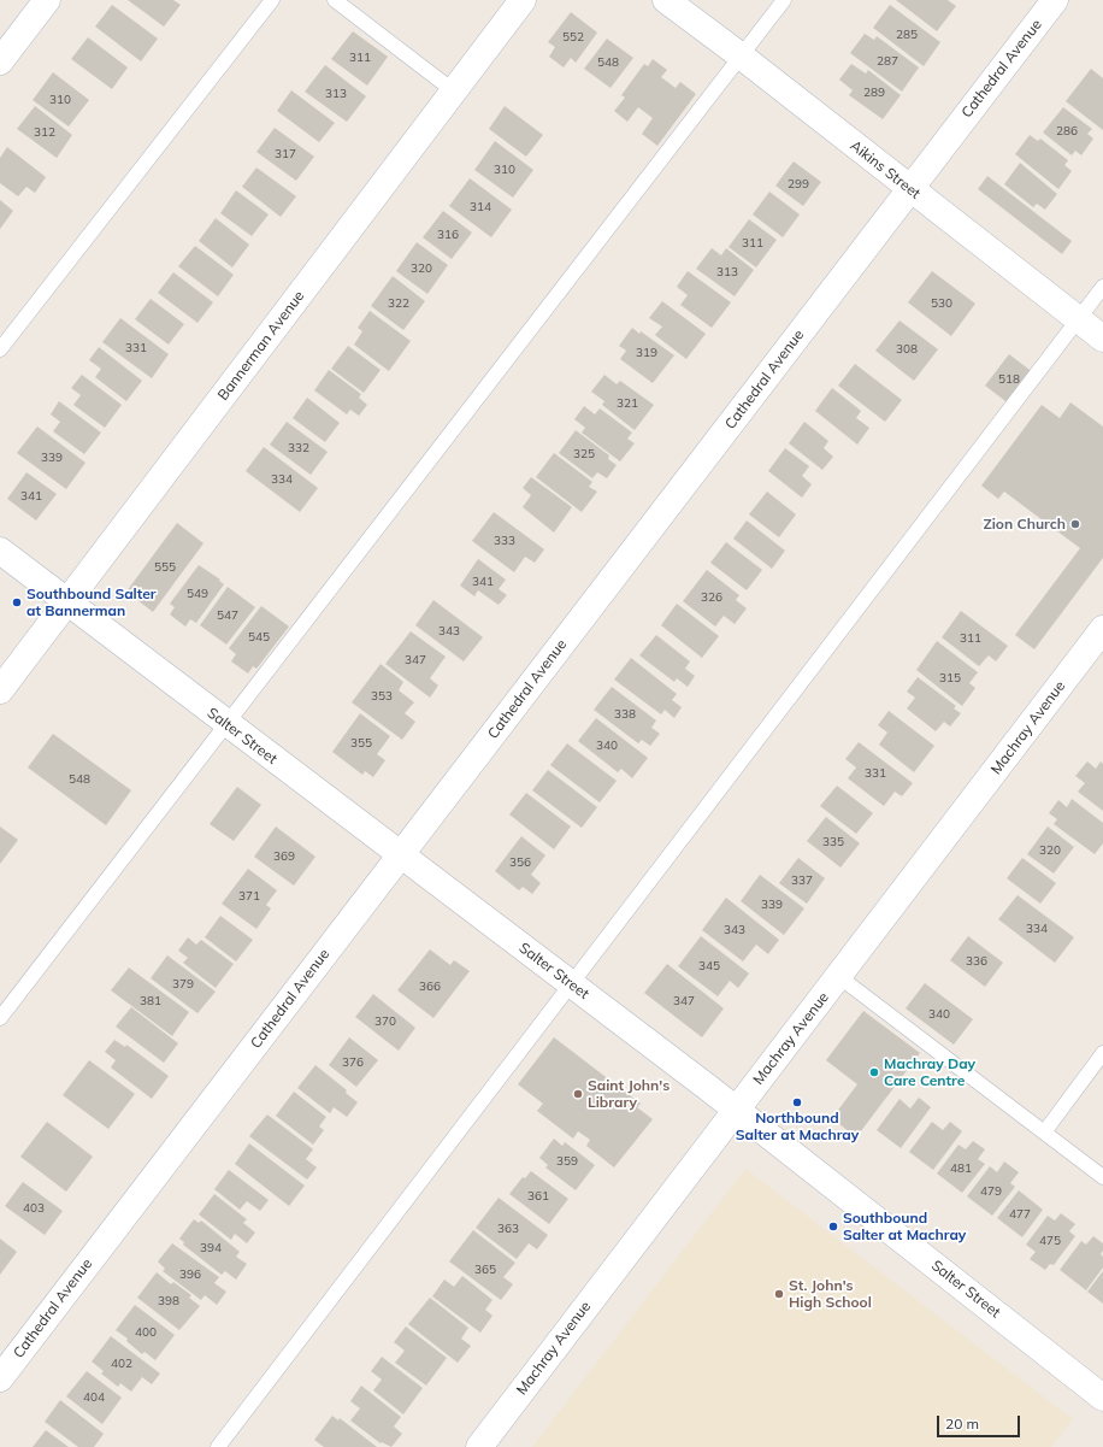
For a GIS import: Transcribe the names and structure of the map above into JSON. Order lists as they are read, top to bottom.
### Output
{
  "streets": {
    "street": [
      "Cathedral Avenue",
      "Aikins Street",
      "Bannerman Avenue",
      "Machray Avenue",
      "Salter Street"
    ]
  },
  "crossings": [
    ["Cathedral Avenue", "Aikins Street"],
    ["Cathedral Avenue", "Salter Street"],
    ["Bannerman Avenue", "Salter Street"],
    ["Machray Avenue", "Salter Street"]
  ],
  "places": [
    "Zion Church",
    "Southbound Salter at Bannerman",
    "Machray Day Care Centre",
    "Saint John's Library",
    "Northbound Salter at Machray",
    "Southbound Salter at Machray",
    "St. John's High School"
  ],
  "house_numbers": [
    "285",
    "552",
    "311",
    "287",
    "548",
    "289",
    "313",
    "310",
    "286",
    "312",
    "317",
    "310",
    "299",
    "314",
    "316",
    "311",
    "320",
    "313",
    "322",
    "530",
    "331",
    "308",
    "319",
    "518",
    "321",
    "332",
    "325",
    "339",
    "334",
    "341",
    "333",
    "555",
    "341",
    "549",
    "326",
    "547",
    "343",
    "545",
    "311",
    "347",
    "315",
    "353",
    "338",
    "355",
    "340",
    "331",
    "548",
    "335",
    "320",
    "369",
    "356",
    "337",
    "371",
    "339",
    "334",
    "343",
    "336",
    "345",
    "379",
    "366",
    "381",
    "347",
    "340",
    "370",
    "376",
    "359",
    "481",
    "479",
    "361",
    "403",
    "477",
    "363",
    "475",
    "394",
    "365",
    "396",
    "398",
    "400",
    "402",
    "404"
  ],
  "scale_bar": "20 m"
}
